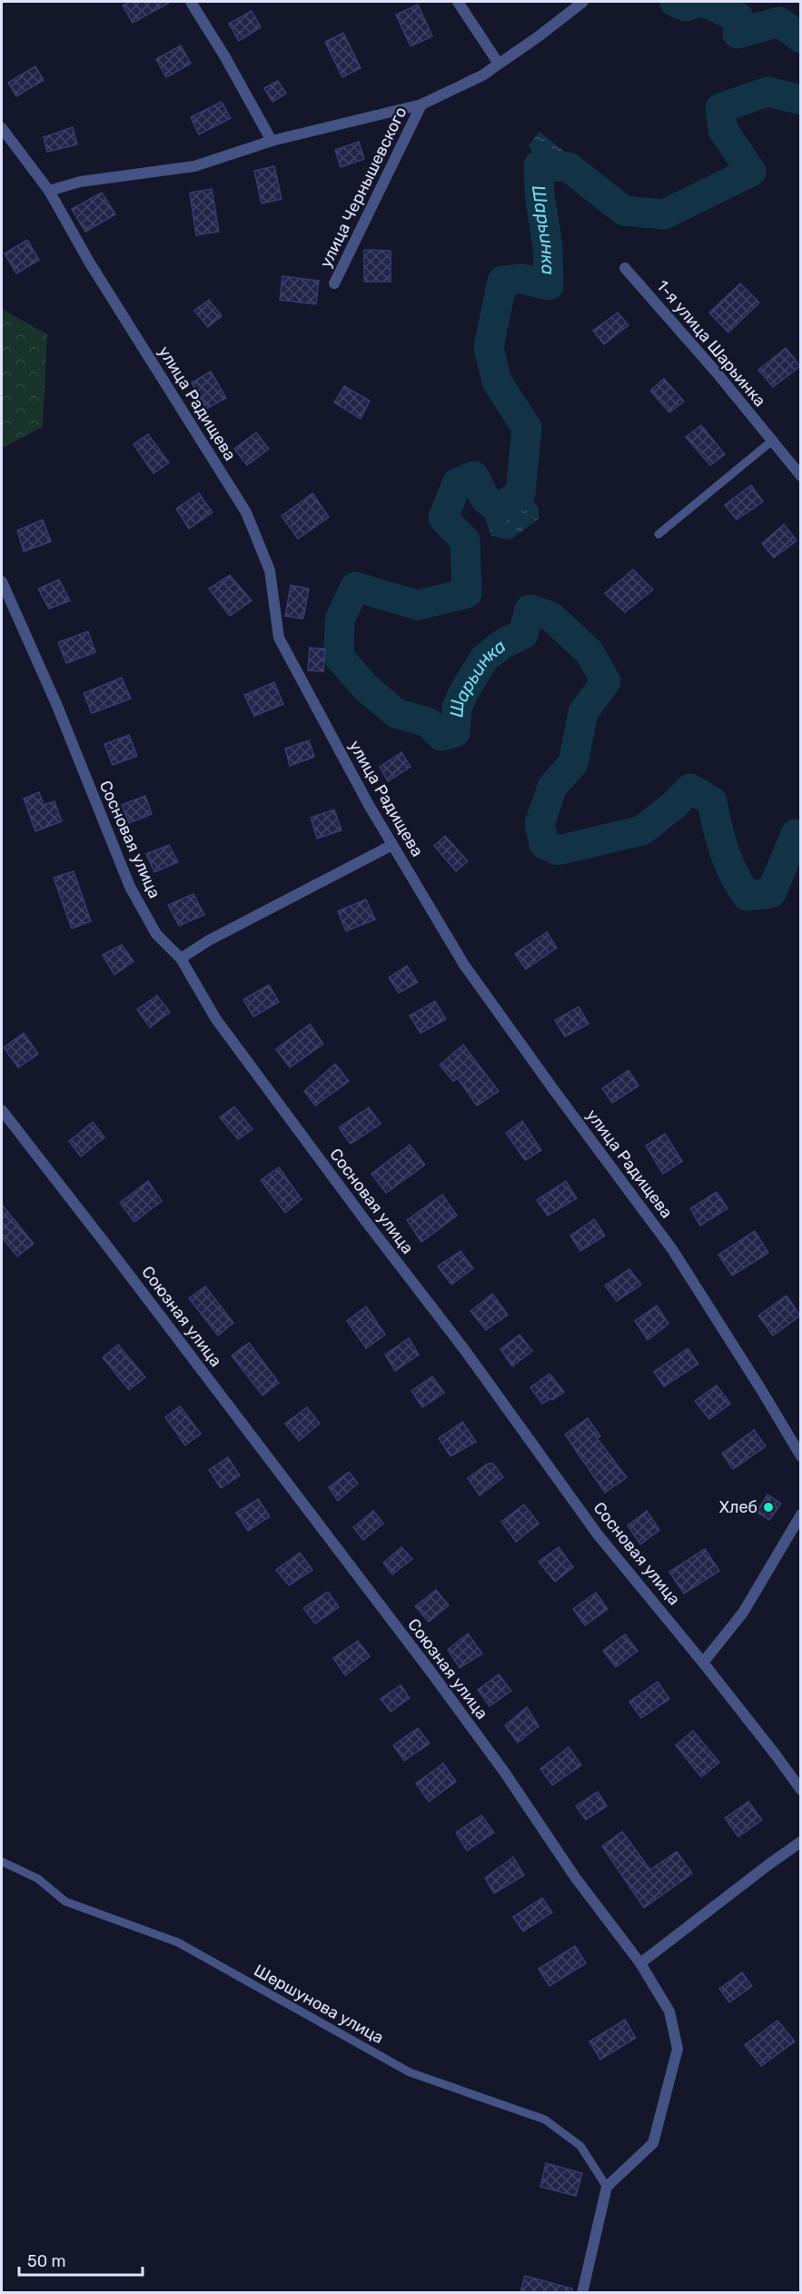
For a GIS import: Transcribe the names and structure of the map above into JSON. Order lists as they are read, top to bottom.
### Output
{
  "streets": {
    "street": [
      "улица Чернышевского",
      "1-я улица Шарьинка",
      "улица Радищева",
      "Сосновая улица",
      "Союзная улица"
    ],
    "lane": ["Шершунова улица"]
  },
  "crossings": [
    ["Союзная улица", "Шершунова улица"]
  ],
  "water": ["Шарьинка"],
  "places": ["Хлеб"],
  "scale_bar": "50 m"
}
